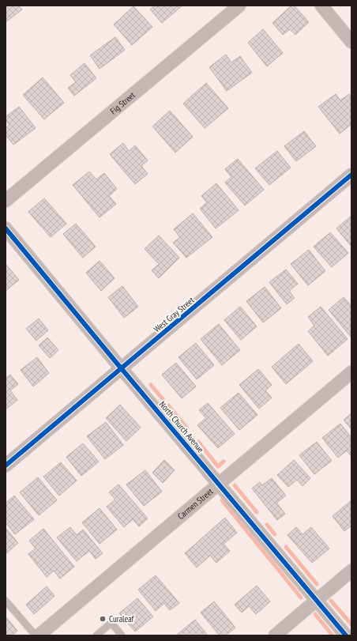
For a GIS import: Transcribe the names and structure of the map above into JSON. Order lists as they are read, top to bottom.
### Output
{
  "streets": {
    "street": [
      "Fig Street",
      "West Gray Street",
      "North Church Avenue",
      "Carmen Street"
    ]
  },
  "crossings": [
    ["West Gray Street", "North Church Avenue"],
    ["North Church Avenue", "Carmen Street"]
  ],
  "places": ["Curaleaf"]
}
